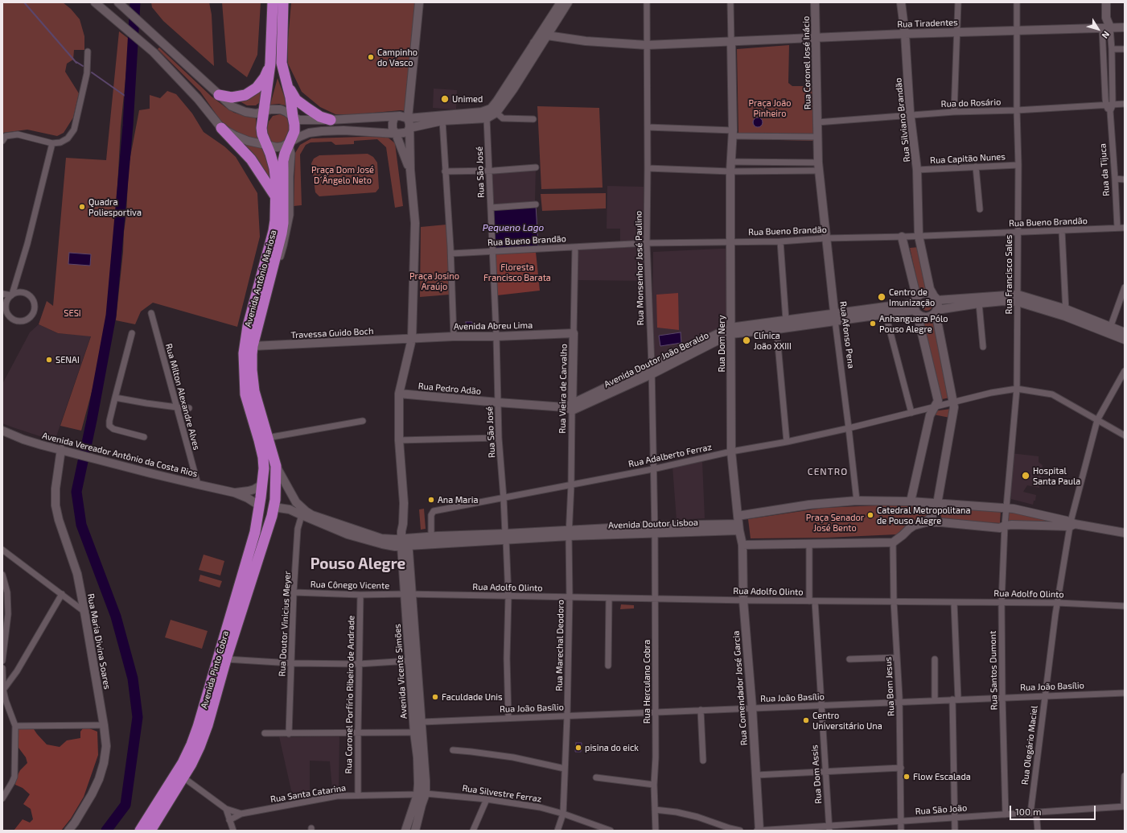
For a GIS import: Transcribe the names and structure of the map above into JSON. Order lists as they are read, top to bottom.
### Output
{
  "streets": {
    "highway": ["Avenida Antônio Mariosa", "Avenida Pinto Cobra"],
    "street": [
      "Rua Tiradentes",
      "Rua Coronel José Inácio",
      "Rua do Rosário",
      "Rua Silviano Brandão",
      "Rua Capitão Nunes",
      "Rua da Tijuca",
      "Rua São José",
      "Rua Bueno Brandão",
      "Rua Monsenhor José Paulino",
      "Rua Francisco Sales",
      "Avenida Abreu Lima",
      "Travessa Guido Boch",
      "Rua Afonso Pena",
      "Rua Dom Nery",
      "Avenida Doutor João Beraldo",
      "Rua Pedro Adão",
      "Rua Vieira de Carvalho",
      "Rua Milton Alexandre Alves",
      "Avenida Vereador Antônio da Costa Rios",
      "Rua Adalberto Ferraz",
      "Avenida Doutor Lisboa",
      "Rua Cônego Vicente",
      "Rua Adolfo Olinto",
      "Rua Doutor Vinicius Meyer",
      "Rua Maria Divina Soares",
      "Rua Marechal Deodoro",
      "Rua Santos Dumont",
      "Avenida Vicente Simões",
      "Rua Herculano Cobra",
      "Rua Bom Jesus",
      "Rua João Basílio",
      "Rua Comendador José Garcia",
      "Rua Coronel Porfírio Ribeiro de Andrade",
      "Rua Olegário Maciel",
      "Rua Dom Assis",
      "Rua Santa Catarina",
      "Rua Silvestre Ferraz",
      "Rua São João"
    ]
  },
  "crossings": [
    ["Rua Tiradentes", "Rua Coronel José Inácio"],
    ["Rua Tiradentes", "Rua Silviano Brandão"],
    ["Rua Tiradentes", "Rua Monsenhor José Paulino"],
    ["Rua Tiradentes", "Rua Francisco Sales"],
    ["Rua Coronel José Inácio", "Rua do Rosário"],
    ["Rua do Rosário", "Rua Silviano Brandão"],
    ["Rua do Rosário", "Rua da Tijuca"],
    ["Rua do Rosário", "Rua Francisco Sales"],
    ["Rua Silviano Brandão", "Rua Capitão Nunes"],
    ["Rua Silviano Brandão", "Rua Bueno Brandão"],
    ["Rua Silviano Brandão", "Avenida Doutor João Beraldo"],
    ["Rua Capitão Nunes", "Rua Francisco Sales"],
    ["Rua da Tijuca", "Rua Bueno Brandão"],
    ["Rua São José", "Rua Bueno Brandão"],
    ["Rua São José", "Avenida Abreu Lima"],
    ["Rua São José", "Rua Pedro Adão"],
    ["Rua São José", "Rua Adalberto Ferraz"],
    ["Rua São José", "Avenida Doutor Lisboa"],
    ["Rua São José", "Rua Adolfo Olinto"],
    ["Rua São José", "Rua João Basílio"],
    ["Rua Bueno Brandão", "Rua Monsenhor José Paulino"],
    ["Rua Bueno Brandão", "Rua Francisco Sales"],
    ["Rua Bueno Brandão", "Rua Afonso Pena"],
    ["Rua Bueno Brandão", "Rua Dom Nery"],
    ["Rua Bueno Brandão", "Rua Vieira de Carvalho"],
    ["Rua Monsenhor José Paulino", "Avenida Doutor João Beraldo"],
    ["Rua Monsenhor José Paulino", "Rua Adalberto Ferraz"],
    ["Rua Monsenhor José Paulino", "Avenida Doutor Lisboa"],
    ["Rua Monsenhor José Paulino", "Rua Herculano Cobra"],
    ["Rua Francisco Sales", "Rua Adalberto Ferraz"],
    ["Rua Francisco Sales", "Rua Santos Dumont"],
    ["Avenida Antônio Mariosa", "Travessa Guido Boch"],
    ["Avenida Antônio Mariosa", "Avenida Vereador Antônio da Costa Rios"],
    ["Avenida Antônio Mariosa", "Avenida Doutor Lisboa"],
    ["Avenida Antônio Mariosa", "Avenida Pinto Cobra"],
    ["Avenida Abreu Lima", "Travessa Guido Boch"],
    ["Avenida Abreu Lima", "Rua Vieira de Carvalho"],
    ["Avenida Abreu Lima", "Avenida Vicente Simões"],
    ["Travessa Guido Boch", "Avenida Vicente Simões"],
    ["Rua Afonso Pena", "Avenida Doutor João Beraldo"],
    ["Rua Afonso Pena", "Rua Adalberto Ferraz"],
    ["Rua Dom Nery", "Avenida Doutor João Beraldo"],
    ["Rua Dom Nery", "Rua Adalberto Ferraz"],
    ["Rua Dom Nery", "Avenida Doutor Lisboa"],
    ["Avenida Doutor João Beraldo", "Rua Pedro Adão"],
    ["Avenida Doutor João Beraldo", "Rua Vieira de Carvalho"],
    ["Rua Pedro Adão", "Rua Vieira de Carvalho"],
    ["Rua Pedro Adão", "Avenida Vicente Simões"],
    ["Rua Vieira de Carvalho", "Rua Adalberto Ferraz"],
    ["Rua Vieira de Carvalho", "Avenida Doutor Lisboa"],
    ["Rua Vieira de Carvalho", "Rua Marechal Deodoro"],
    ["Rua Milton Alexandre Alves", "Avenida Vereador Antônio da Costa Rios"],
    ["Avenida Vereador Antônio da Costa Rios", "Rua Maria Divina Soares"],
    ["Avenida Vereador Antônio da Costa Rios", "Avenida Pinto Cobra"],
    ["Rua Adalberto Ferraz", "Avenida Doutor Lisboa"],
    ["Rua Adalberto Ferraz", "Rua Olegário Maciel"],
    ["Avenida Doutor Lisboa", "Rua Doutor Vinicius Meyer"],
    ["Avenida Doutor Lisboa", "Rua Marechal Deodoro"],
    ["Avenida Doutor Lisboa", "Avenida Pinto Cobra"],
    ["Avenida Doutor Lisboa", "Avenida Vicente Simões"],
    ["Avenida Doutor Lisboa", "Rua Herculano Cobra"],
    ["Rua Cônego Vicente", "Rua Adolfo Olinto"],
    ["Rua Cônego Vicente", "Rua Doutor Vinicius Meyer"],
    ["Rua Cônego Vicente", "Avenida Vicente Simões"],
    ["Rua Cônego Vicente", "Rua Coronel Porfírio Ribeiro de Andrade"],
    ["Rua Adolfo Olinto", "Rua Marechal Deodoro"],
    ["Rua Adolfo Olinto", "Rua Santos Dumont"],
    ["Rua Adolfo Olinto", "Avenida Vicente Simões"],
    ["Rua Adolfo Olinto", "Rua Herculano Cobra"],
    ["Rua Adolfo Olinto", "Rua Bom Jesus"],
    ["Rua Adolfo Olinto", "Rua Comendador José Garcia"],
    ["Rua Adolfo Olinto", "Rua Olegário Maciel"],
    ["Rua Adolfo Olinto", "Rua Dom Assis"],
    ["Rua Marechal Deodoro", "Rua João Basílio"],
    ["Rua Marechal Deodoro", "Rua Silvestre Ferraz"],
    ["Avenida Pinto Cobra", "Rua Santa Catarina"],
    ["Rua Santos Dumont", "Rua João Basílio"],
    ["Rua Santos Dumont", "Rua São João"],
    ["Avenida Vicente Simões", "Rua João Basílio"],
    ["Avenida Vicente Simões", "Rua Santa Catarina"],
    ["Avenida Vicente Simões", "Rua Silvestre Ferraz"],
    ["Rua Herculano Cobra", "Rua João Basílio"],
    ["Rua Bom Jesus", "Rua João Basílio"],
    ["Rua Bom Jesus", "Rua São João"],
    ["Rua João Basílio", "Rua Comendador José Garcia"],
    ["Rua João Basílio", "Rua Olegário Maciel"],
    ["Rua João Basílio", "Rua Dom Assis"],
    ["Rua Comendador José Garcia", "Rua São João"],
    ["Rua Coronel Porfírio Ribeiro de Andrade", "Rua Santa Catarina"],
    ["Rua Olegário Maciel", "Rua São João"],
    ["Rua Dom Assis", "Rua São João"],
    ["Rua Santa Catarina", "Rua Silvestre Ferraz"]
  ],
  "districts": ["CENTRO", "Pouso Alegre"],
  "water": ["Pequeno Lago"],
  "parks": [
    "Praça João Pinheiro",
    "Praça Dom José D´Ângelo Neto",
    "Floresta Francisco Barata",
    "Praça Josino Araújo",
    "SESI",
    "Praça Senador José Bento"
  ],
  "places": [
    "Campinho do Vasco",
    "Unimed",
    "Quadra Poliesportiva",
    "Centro de Imunização",
    "Anhanguera Pólo Pouso Alegre",
    "Clínica João XXIII",
    "SENAI",
    "Hospital Santa Paula",
    "Ana Maria",
    "Catedral Metropolitana de Pouso Alegre",
    "Faculdade Unis",
    "Centro Universitário Una",
    "pisina do eick",
    "Flow Escalada"
  ],
  "scale_bar": "100 m",
  "north": "bottom right"
}
